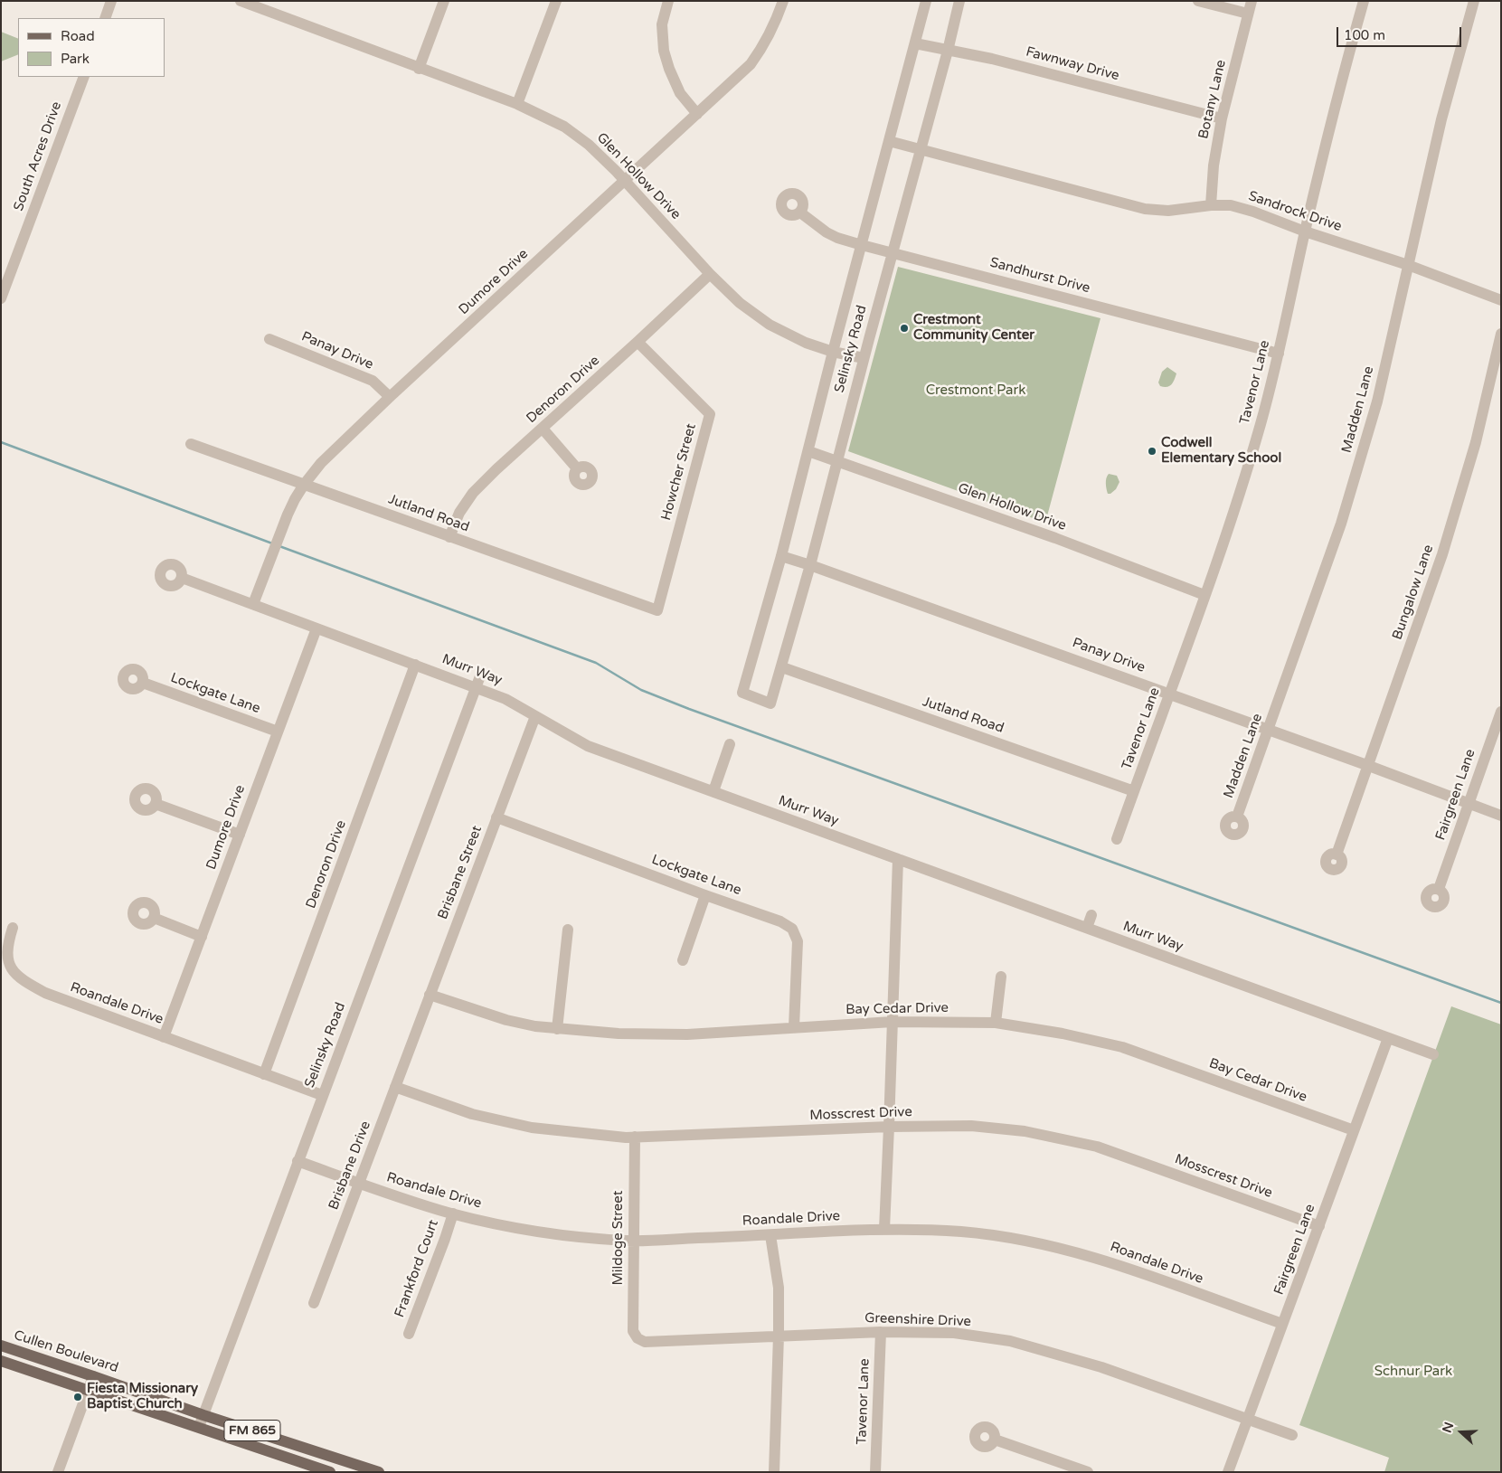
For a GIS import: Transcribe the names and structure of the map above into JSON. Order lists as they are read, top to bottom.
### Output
{
  "streets": {
    "main road": ["Cullen Boulevard", "FM 865"],
    "street": [
      "Fawnway Drive",
      "Botany Lane",
      "South Acres Drive",
      "Glen Hollow Drive",
      "Sandrock Drive",
      "Sandhurst Drive",
      "Dumore Drive",
      "Selinsky Road",
      "Panay Drive",
      "Tavenor Lane",
      "Denoron Drive",
      "Madden Lane",
      "Howcher Street",
      "Jutland Road",
      "Bungalow Lane",
      "Murr Way",
      "Lockgate Lane",
      "Fairgreen Lane",
      "Brisbane Street",
      "Roandale Drive",
      "Bay Cedar Drive",
      "Mosscrest Drive",
      "Brisbane Drive",
      "Mildoge Street",
      "Frankford Court",
      "Greenshire Drive"
    ]
  },
  "crossings": [
    ["Fawnway Drive", "Botany Lane"],
    ["Fawnway Drive", "Selinsky Road"],
    ["Botany Lane", "Sandrock Drive"],
    ["Glen Hollow Drive", "Dumore Drive"],
    ["Glen Hollow Drive", "Selinsky Road"],
    ["Glen Hollow Drive", "Tavenor Lane"],
    ["Glen Hollow Drive", "Denoron Drive"],
    ["Sandrock Drive", "Selinsky Road"],
    ["Sandrock Drive", "Tavenor Lane"],
    ["Sandrock Drive", "Madden Lane"],
    ["Sandhurst Drive", "Selinsky Road"],
    ["Sandhurst Drive", "Tavenor Lane"],
    ["Dumore Drive", "Panay Drive"],
    ["Dumore Drive", "Jutland Road"],
    ["Dumore Drive", "Murr Way"],
    ["Dumore Drive", "Lockgate Lane"],
    ["Dumore Drive", "Roandale Drive"],
    ["Selinsky Road", "Panay Drive"],
    ["Selinsky Road", "Jutland Road"],
    ["Selinsky Road", "Murr Way"],
    ["Selinsky Road", "Roandale Drive"],
    ["Selinsky Road", "Cullen Boulevard"],
    ["Selinsky Road", "FM 865"],
    ["Panay Drive", "Tavenor Lane"],
    ["Panay Drive", "Madden Lane"],
    ["Panay Drive", "Bungalow Lane"],
    ["Panay Drive", "Fairgreen Lane"],
    ["Tavenor Lane", "Jutland Road"],
    ["Tavenor Lane", "Greenshire Drive"],
    ["Denoron Drive", "Howcher Street"],
    ["Denoron Drive", "Jutland Road"],
    ["Denoron Drive", "Murr Way"],
    ["Denoron Drive", "Roandale Drive"],
    ["Howcher Street", "Jutland Road"],
    ["Murr Way", "Fairgreen Lane"],
    ["Murr Way", "Brisbane Street"],
    ["Lockgate Lane", "Brisbane Street"],
    ["Lockgate Lane", "Bay Cedar Drive"],
    ["Fairgreen Lane", "Roandale Drive"],
    ["Fairgreen Lane", "Bay Cedar Drive"],
    ["Fairgreen Lane", "Mosscrest Drive"],
    ["Fairgreen Lane", "Greenshire Drive"],
    ["Brisbane Street", "Bay Cedar Drive"],
    ["Brisbane Street", "Brisbane Drive"],
    ["Roandale Drive", "Brisbane Drive"],
    ["Roandale Drive", "Mildoge Street"],
    ["Roandale Drive", "Frankford Court"],
    ["Mosscrest Drive", "Brisbane Drive"],
    ["Mosscrest Drive", "Mildoge Street"],
    ["Mildoge Street", "Greenshire Drive"]
  ],
  "parks": ["Crestmont Park", "Schnur Park"],
  "places": ["Crestmont Community Center", "Codwell Elementary School", "Fiesta Missionary Baptist Church"],
  "legend": ["Road", "Park"],
  "scale_bar": "100 m",
  "north": "left"
}
